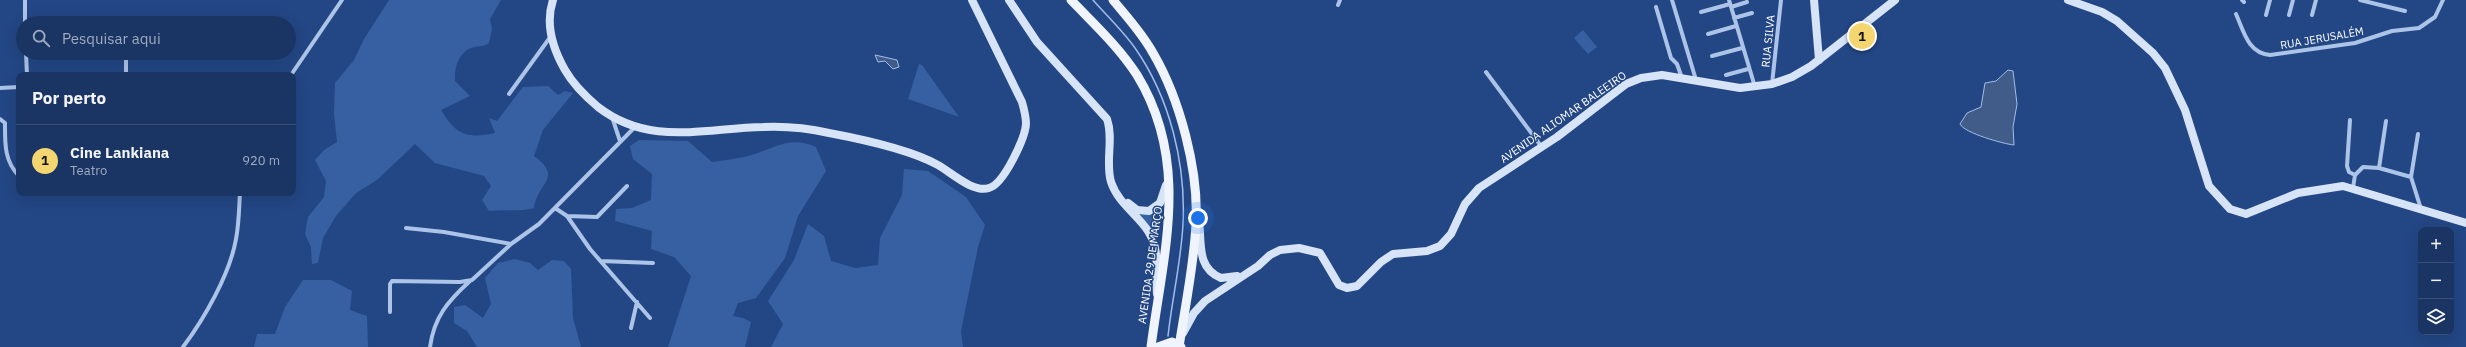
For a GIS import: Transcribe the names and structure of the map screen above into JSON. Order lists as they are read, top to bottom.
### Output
{
  "streets": {
    "main road": ["AVENIDA ALIOMAR BALEEIRO", "AVENIDA 29 DE MARÇO"],
    "street": ["RUA JERUSALÉM", "RUA SILVA"]
  },
  "crossings": [
    ["RUA SILVA", "AVENIDA ALIOMAR BALEEIRO"]
  ],
  "page": {
    "search": "Pesquisar aqui",
    "pins": "1",
    "heading": "Por perto",
    "list": [
      {
        "mark": "1",
        "name": "Cine Lankiana",
        "note": "Teatro",
        "value": "920 m"
      }
    ],
    "map_buttons": ["+", "−"]
  }
}
